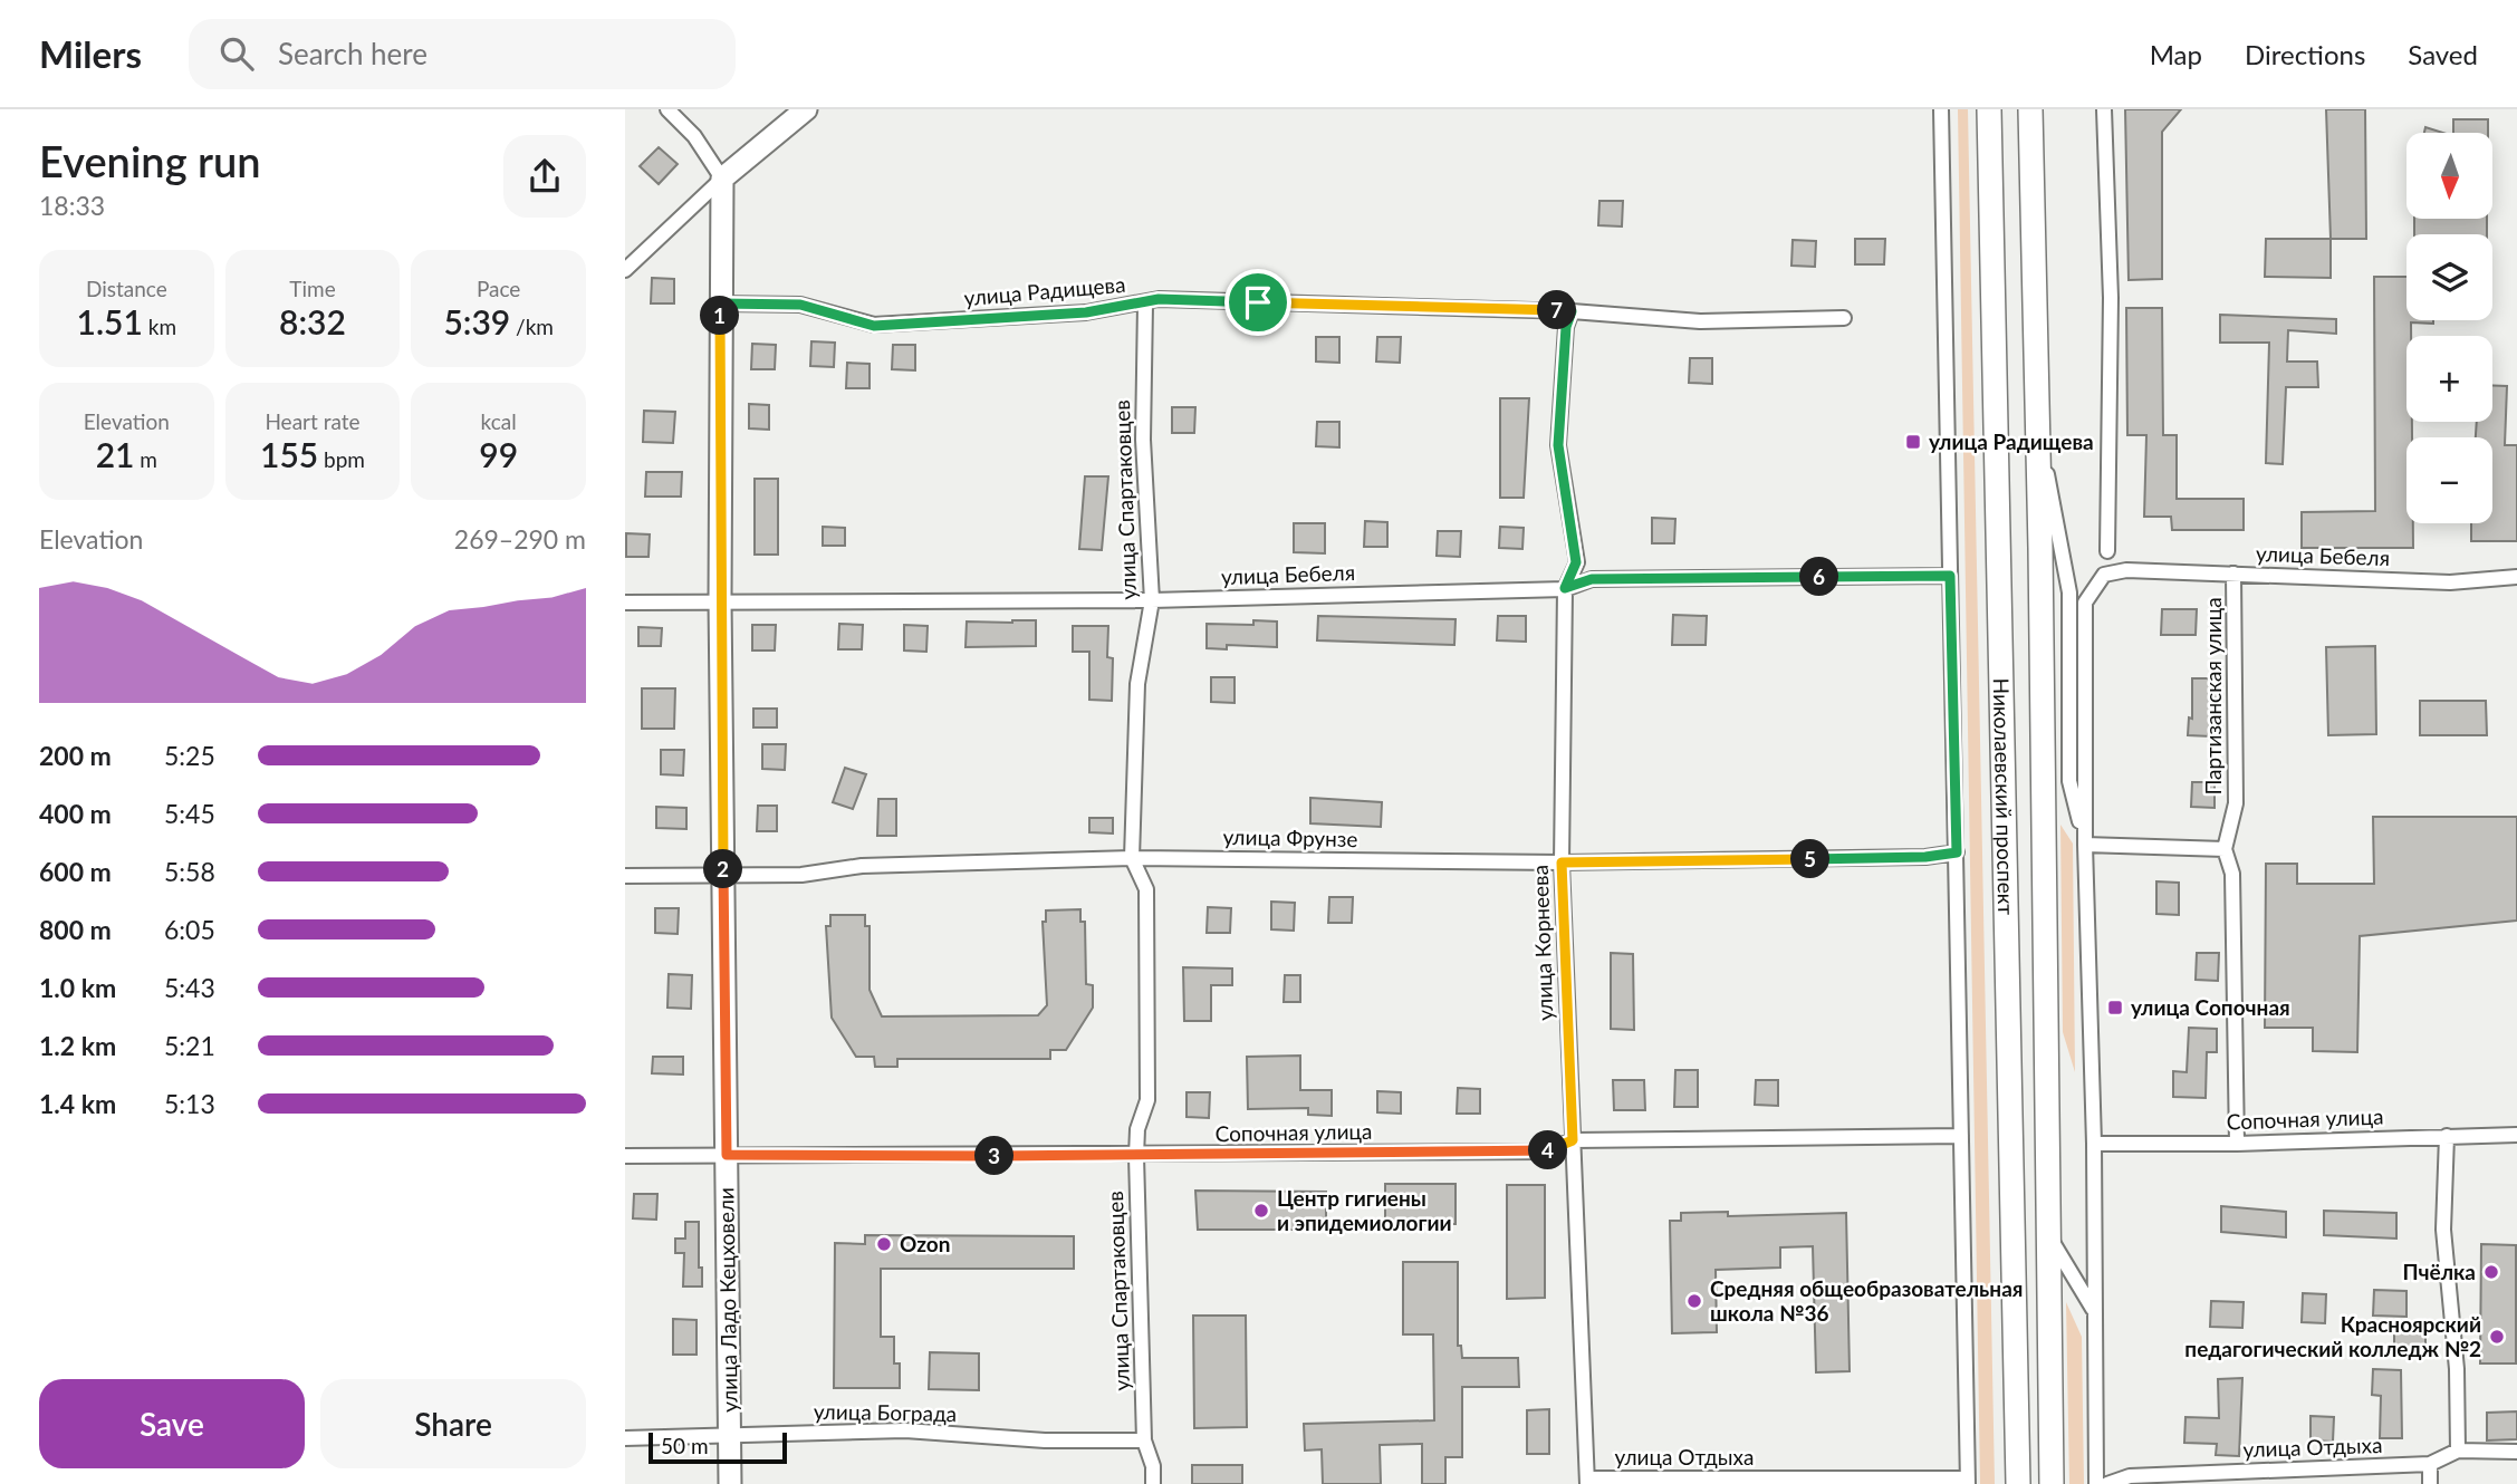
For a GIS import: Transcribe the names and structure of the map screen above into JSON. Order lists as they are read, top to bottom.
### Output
{
  "streets": {
    "main road": ["Николаевский проспект", "улица Ладо Кецховели"],
    "street": [
      "улица Радищева",
      "улица Спартаковцев",
      "улица Бебеля",
      "Партизанская улица",
      "улица Фрунзе",
      "улица Корнеева",
      "Сопочная улица",
      "улица Бограда",
      "улица Отдыха"
    ]
  },
  "crossings": [
    ["улица Радищева", "улица Спартаковцев"],
    ["улица Радищева", "улица Корнеева"],
    ["улица Радищева", "улица Ладо Кецховели"],
    ["улица Спартаковцев", "улица Бебеля"],
    ["улица Спартаковцев", "улица Фрунзе"],
    ["улица Спартаковцев", "Сопочная улица"],
    ["улица Спартаковцев", "улица Бограда"],
    ["улица Бебеля", "Партизанская улица"],
    ["улица Бебеля", "улица Корнеева"],
    ["улица Бебеля", "улица Ладо Кецховели"],
    ["Партизанская улица", "Сопочная улица"],
    ["улица Фрунзе", "улица Корнеева"],
    ["улица Фрунзе", "улица Ладо Кецховели"],
    ["улица Корнеева", "Сопочная улица"],
    ["улица Корнеева", "улица Отдыха"],
    ["Сопочная улица", "улица Ладо Кецховели"],
    ["улица Ладо Кецховели", "улица Бограда"]
  ],
  "places": {
    "transit": ["улица Радищева", "улица Сопочная"],
    "other": [
      "Центр гигиены и эпидемиологии",
      "Ozon",
      "Пчёлка",
      "Средняя общеобразовательная школа №36",
      "Красноярский педагогический колледж №2"
    ]
  },
  "scale_bar": "50 m",
  "north": "bottom",
  "page": {
    "header": "Milers",
    "search": "Search here",
    "nav": ["Map", "Directions", "Saved"],
    "heading": ["Evening run", "18:33"],
    "map_buttons": ["+", "−"],
    "stats": [
      ["Distance", "1.51 km"],
      ["Time", "8:32"],
      ["Pace", "5:39 /km"],
      ["Elevation", "21 m"],
      ["Heart rate", "155 bpm"],
      ["kcal", "99"]
    ],
    "pins": [
      "7",
      "1",
      "6",
      "5",
      "2",
      "4",
      "3"
    ],
    "chart": ["Elevation", "269–290 m"],
    "list": [
      {
        "name": "200 m",
        "note": "5:25"
      },
      {
        "name": "400 m",
        "note": "5:45"
      },
      {
        "name": "600 m",
        "note": "5:58"
      },
      {
        "name": "800 m",
        "note": "6:05"
      },
      {
        "name": "1.0 km",
        "note": "5:43"
      },
      {
        "name": "1.2 km",
        "note": "5:21"
      },
      {
        "name": "1.4 km",
        "note": "5:13"
      }
    ],
    "buttons": ["Save", "Share"],
    "scale": "50 m"
  }
}
